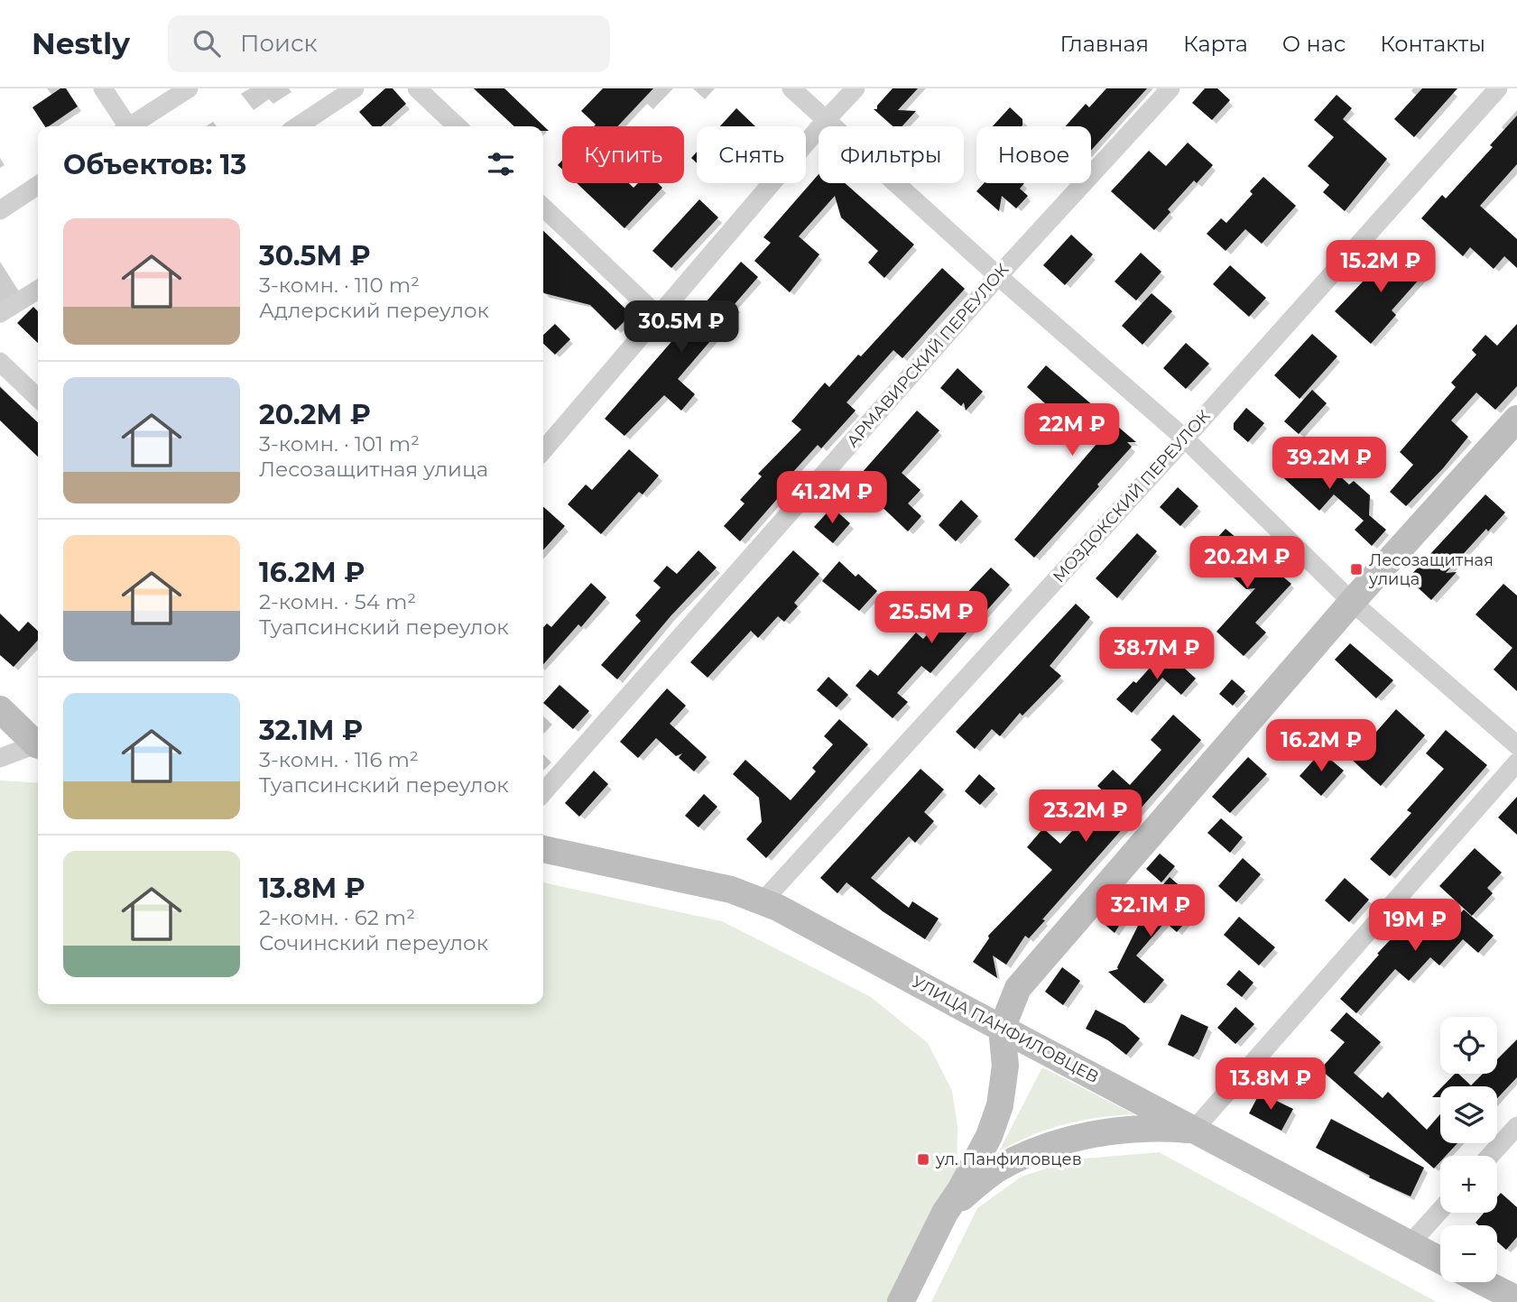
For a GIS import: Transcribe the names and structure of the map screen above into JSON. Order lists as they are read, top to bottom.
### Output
{
  "streets": {
    "street": ["АРМАВИРСКИЙ ПЕРЕУЛОК", "МОЗДОКСКИЙ ПЕРЕУЛОК", "УЛИЦА ПАНФИЛОВЦЕВ"]
  },
  "crossings": [
    ["МОЗДОКСКИЙ ПЕРЕУЛОК", "УЛИЦА ПАНФИЛОВЦЕВ"]
  ],
  "places": {
    "transit": ["Лесозащитная улица", "ул. Панфиловцев"]
  },
  "page": {
    "header": "Nestly",
    "search": "Поиск",
    "nav": [
      "Главная",
      "Карта",
      "О нас",
      "Контакты"
    ],
    "chip": [
      "Купить",
      "Снять",
      "Фильтры",
      "Новое"
    ],
    "heading": "Объектов: 13",
    "list": [
      {
        "name": "30.5M ₽",
        "note": "3-комн. · 110 m² · Адлерский переулок"
      },
      {
        "name": "20.2M ₽",
        "note": "3-комн. · 101 m² · Лесозащитная улица"
      },
      {
        "name": "16.2M ₽",
        "note": "2-комн. · 54 m² · Туапсинский переулок"
      },
      {
        "name": "32.1M ₽",
        "note": "3-комн. · 116 m² · Туапсинский переулок"
      },
      {
        "name": "13.8M ₽",
        "note": "2-комн. · 62 m² · Сочинский переулок"
      }
    ],
    "price": [
      "15.2M ₽",
      "30.5M ₽",
      "22M ₽",
      "39.2M ₽",
      "41.2M ₽",
      "20.2M ₽",
      "25.5M ₽",
      "38.7M ₽",
      "16.2M ₽",
      "23.2M ₽",
      "32.1M ₽",
      "19M ₽",
      "13.8M ₽"
    ],
    "map_buttons": ["+", "−"]
  }
}
